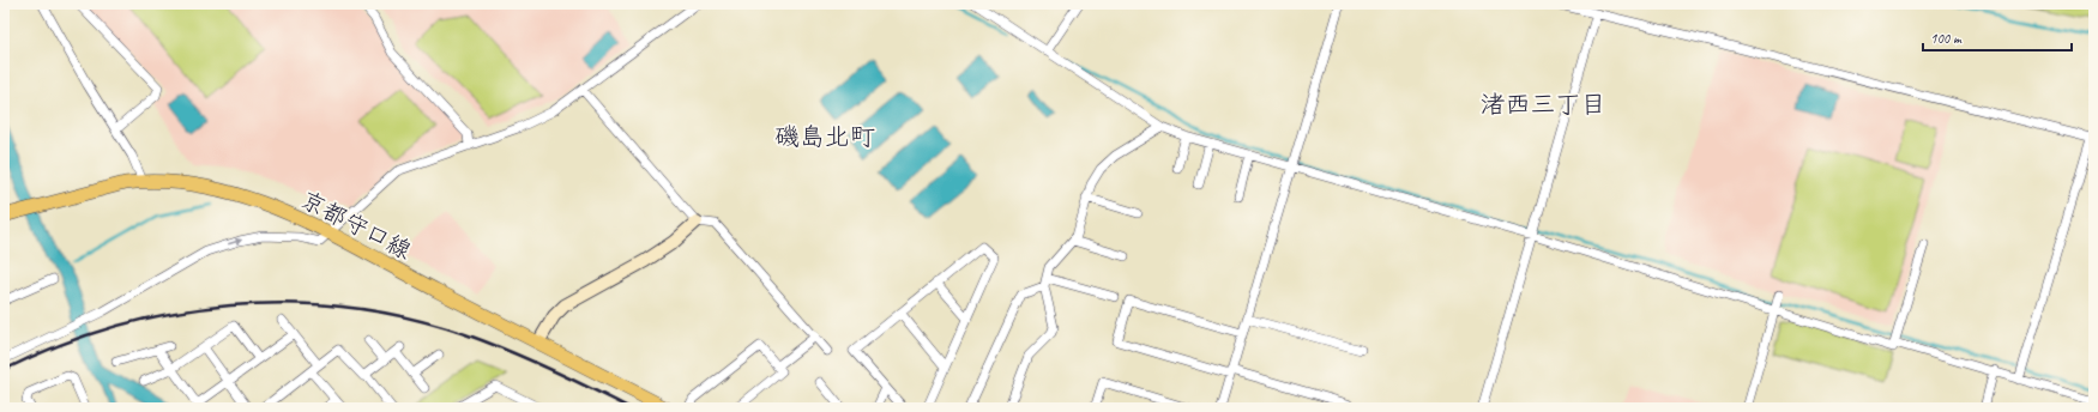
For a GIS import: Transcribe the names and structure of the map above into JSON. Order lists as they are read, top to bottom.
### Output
{
  "streets": {
    "main road": ["京都守口線"]
  },
  "districts": ["渚西三丁目", "磯島北町"],
  "scale_bar": "100 m"
}
